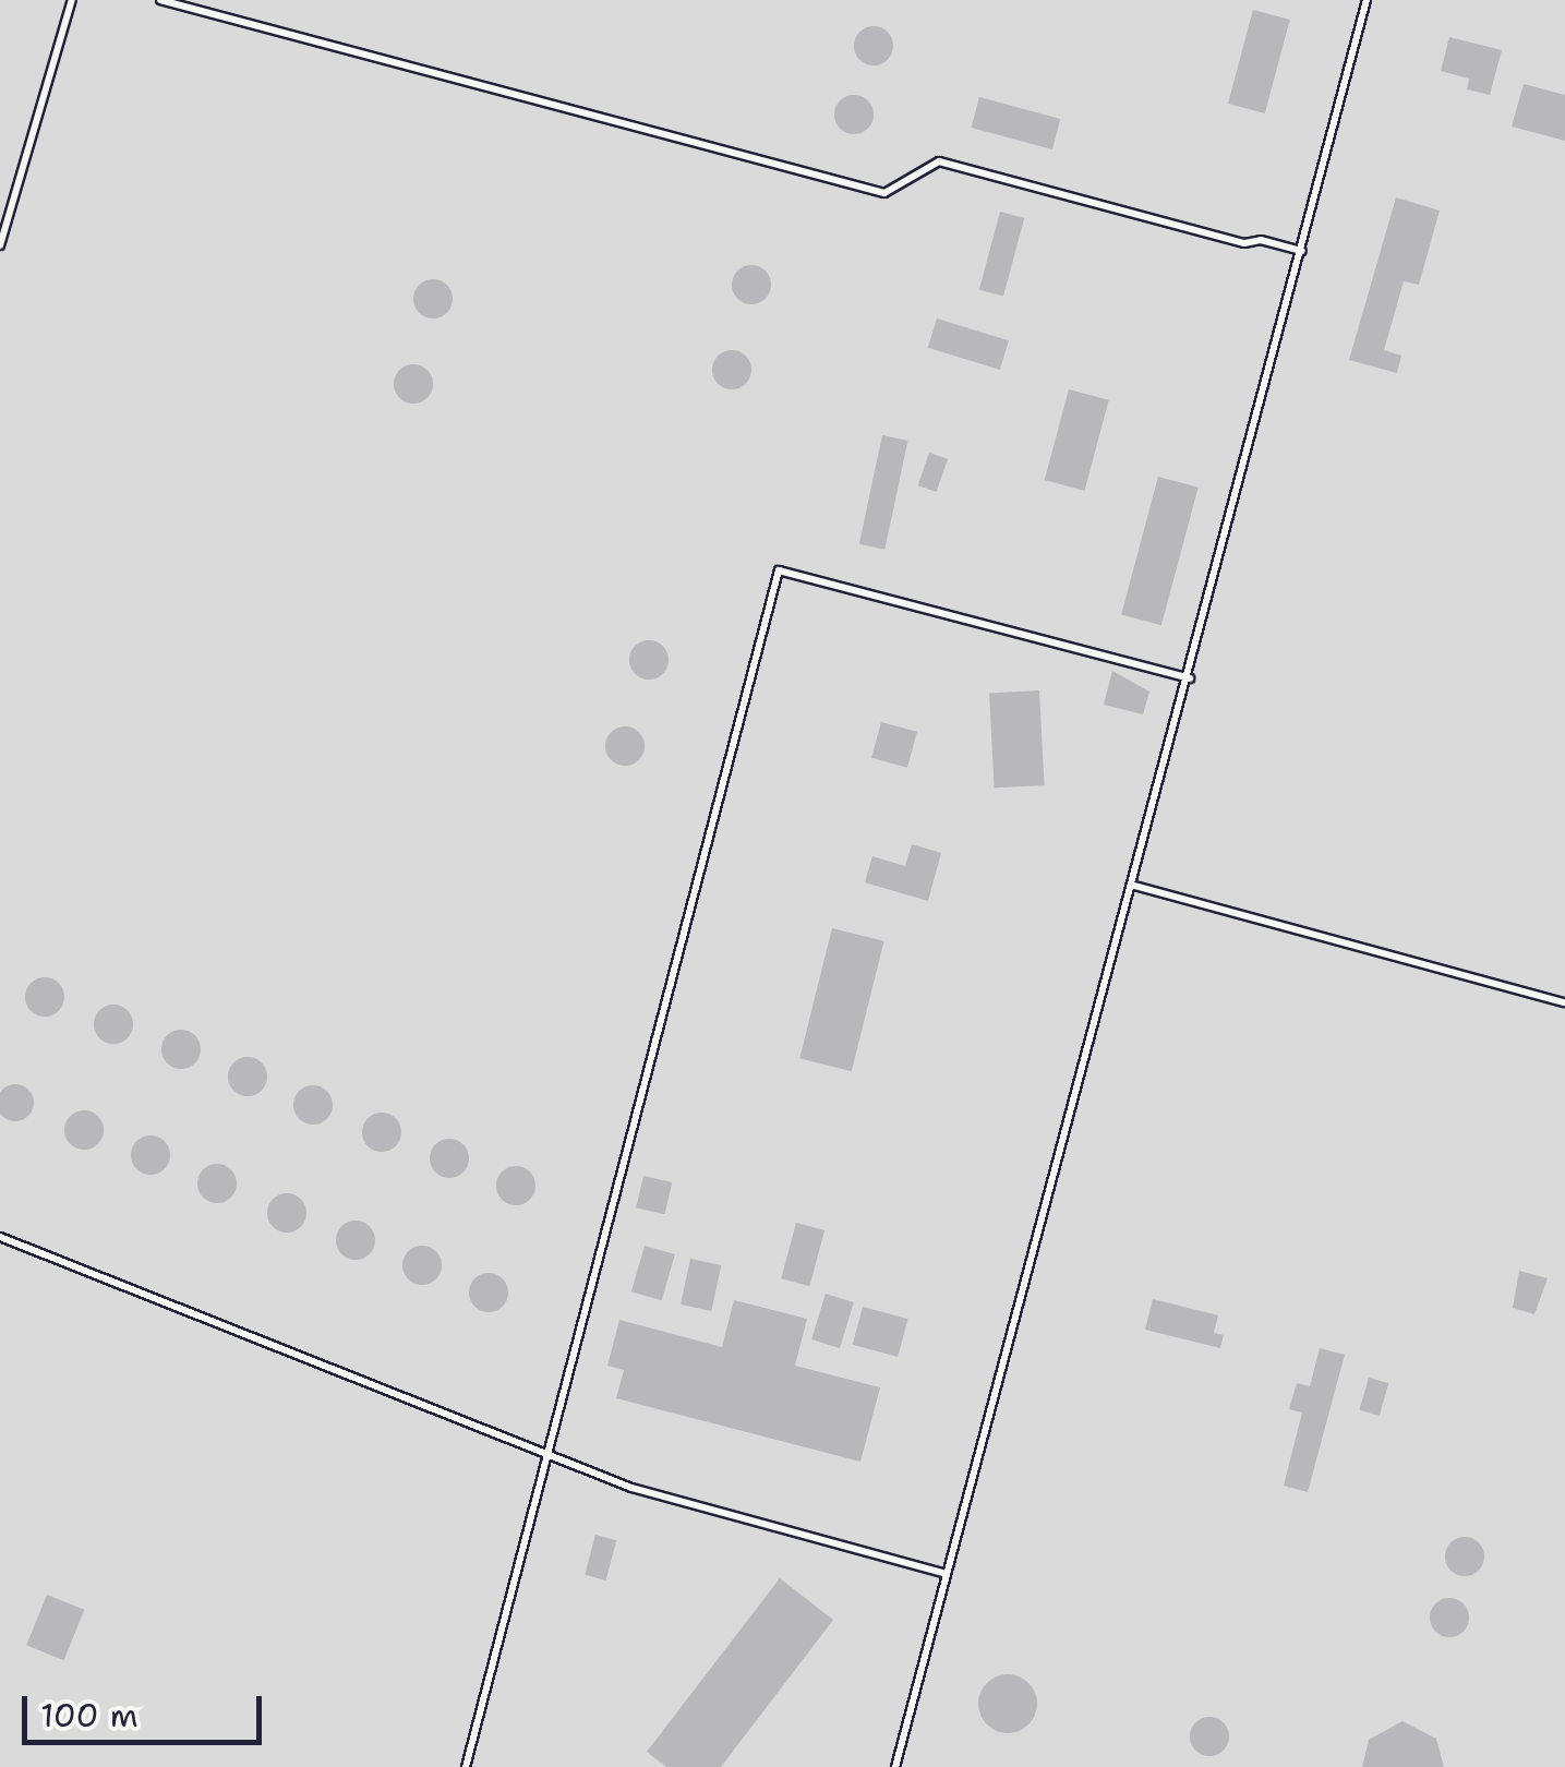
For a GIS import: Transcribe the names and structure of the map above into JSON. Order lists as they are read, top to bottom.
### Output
{
  "scale_bar": "100 m"
}
